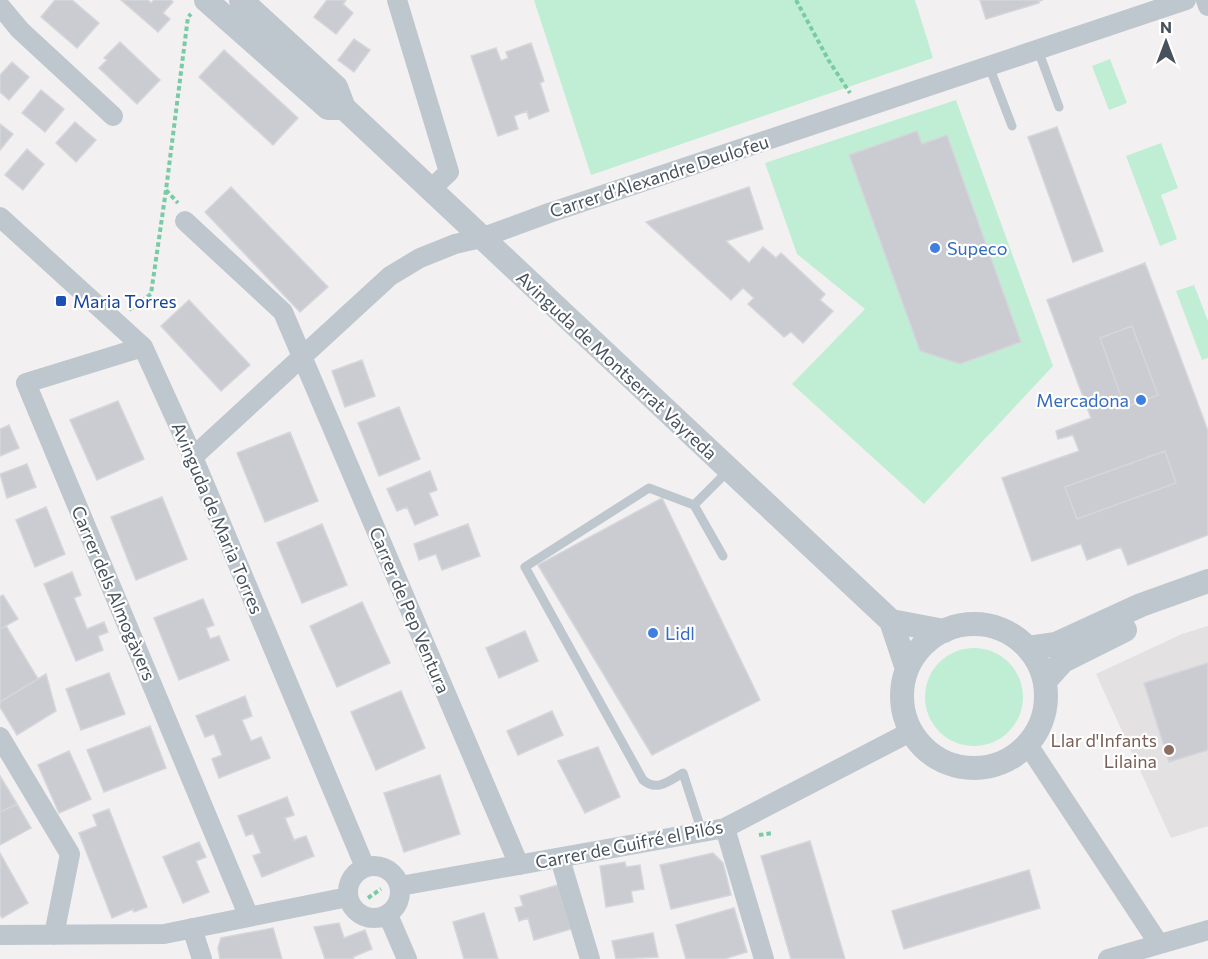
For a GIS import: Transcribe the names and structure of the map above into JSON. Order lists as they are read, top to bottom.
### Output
{
  "streets": {
    "street": [
      "Carrer d'Alexandre Deulofeu",
      "Avinguda de Montserrat Vayreda",
      "Avinguda de Maria Torres",
      "Carrer dels Almogàvers",
      "Carrer de Pep Ventura",
      "Carrer de Guifré el Pilós"
    ]
  },
  "crossings": [
    ["Carrer d'Alexandre Deulofeu", "Avinguda de Montserrat Vayreda"],
    ["Carrer d'Alexandre Deulofeu", "Avinguda de Maria Torres"],
    ["Carrer d'Alexandre Deulofeu", "Carrer de Pep Ventura"],
    ["Avinguda de Montserrat Vayreda", "Carrer de Guifré el Pilós"],
    ["Avinguda de Maria Torres", "Carrer dels Almogàvers"],
    ["Avinguda de Maria Torres", "Carrer de Guifré el Pilós"],
    ["Carrer de Pep Ventura", "Carrer de Guifré el Pilós"]
  ],
  "places": {
    "other": [
      "Supeco",
      "Mercadona",
      "Lidl",
      "Llar d'Infants Lilaina"
    ],
    "transit": ["Maria Torres"]
  },
  "north": "top"
}
